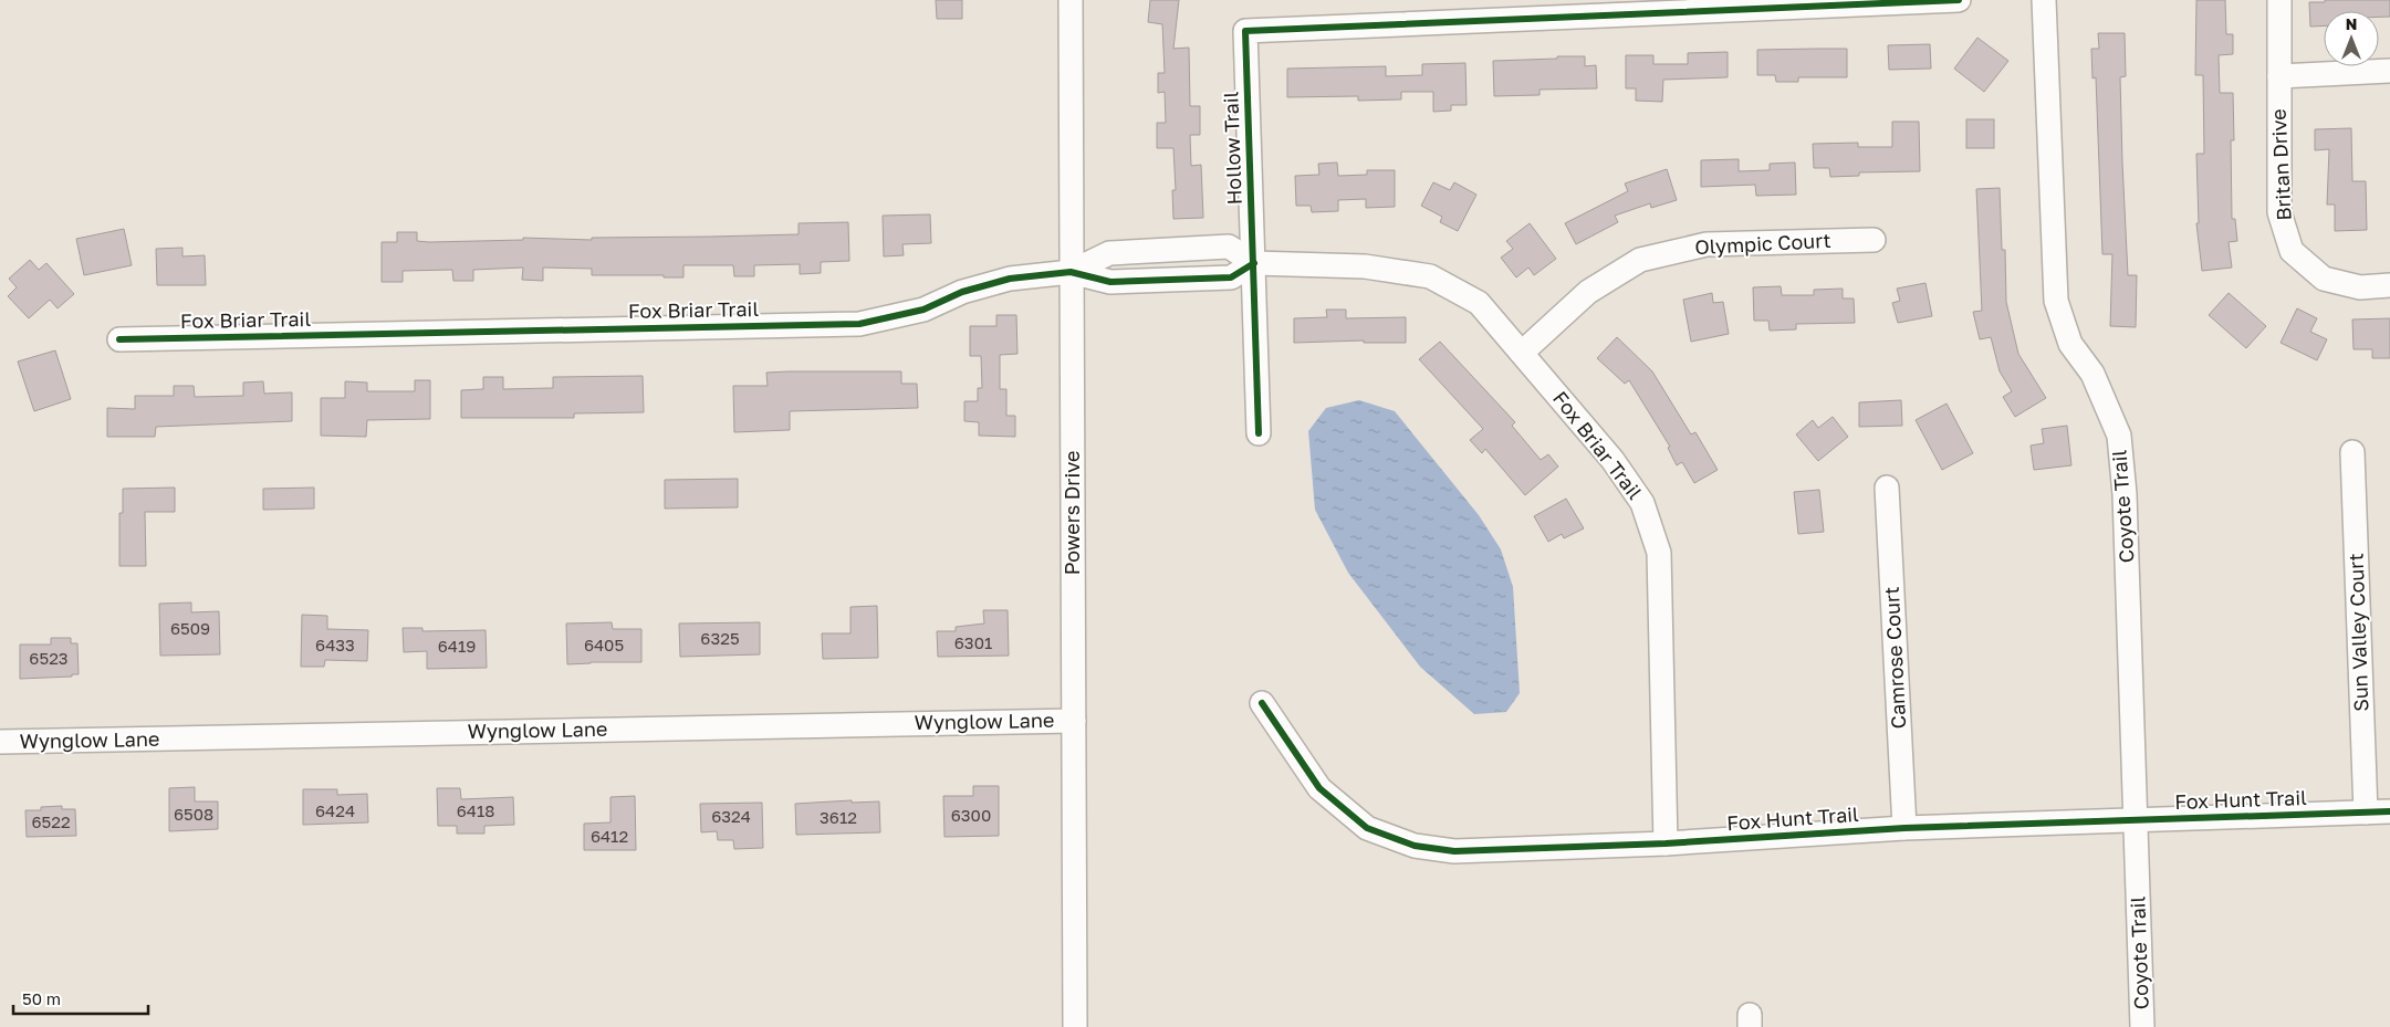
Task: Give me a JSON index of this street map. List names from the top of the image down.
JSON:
{
  "streets": {
    "street": [
      "Hollow Trail",
      "Britan Drive",
      "Olympic Court",
      "Fox Briar Trail",
      "Coyote Trail",
      "Powers Drive",
      "Sun Valley Court",
      "Camrose Court",
      "Wynglow Lane",
      "Fox Hunt Trail"
    ]
  },
  "crossings": [
    ["Hollow Trail", "Fox Briar Trail"],
    ["Olympic Court", "Fox Briar Trail"],
    ["Fox Briar Trail", "Powers Drive"],
    ["Fox Briar Trail", "Fox Hunt Trail"],
    ["Coyote Trail", "Fox Hunt Trail"],
    ["Powers Drive", "Wynglow Lane"],
    ["Sun Valley Court", "Fox Hunt Trail"],
    ["Camrose Court", "Fox Hunt Trail"]
  ],
  "house_numbers": [
    "6509",
    "6325",
    "6301",
    "6433",
    "6405",
    "6419",
    "6523",
    "6424",
    "6418",
    "6508",
    "6300",
    "6324",
    "3612",
    "6522",
    "6412"
  ],
  "scale_bar": "50 m",
  "north": "top"
}
